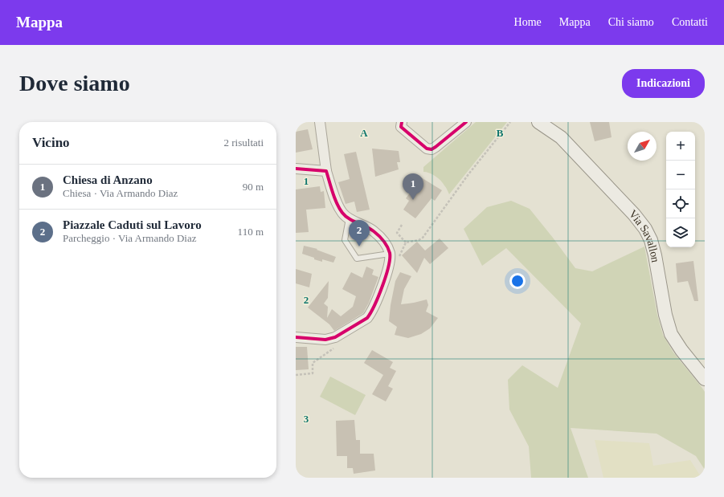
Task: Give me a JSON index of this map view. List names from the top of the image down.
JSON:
{
  "streets": {
    "main road": ["Via Savallon"]
  },
  "north": "top right",
  "page": {
    "header": "Mappa",
    "nav": [
      "Home",
      "Mappa",
      "Chi siamo",
      "Contatti"
    ],
    "buttons": "Indicazioni",
    "title": "Dove siamo",
    "heading": ["Vicino", "2 risultati"],
    "map_buttons": ["+", "−"],
    "list": [
      {
        "mark": "1",
        "name": "Chiesa di Anzano",
        "note": "Chiesa · Via Armando Diaz",
        "value": "90 m"
      },
      {
        "mark": "2",
        "name": "Piazzale Caduti sul Lavoro",
        "note": "Parcheggio · Via Armando Diaz",
        "value": "110 m"
      }
    ],
    "pins": ["1", "2"]
  },
  "grid": {
    "columns": ["A", "B"],
    "rows": ["1", "2", "3"]
  }
}
